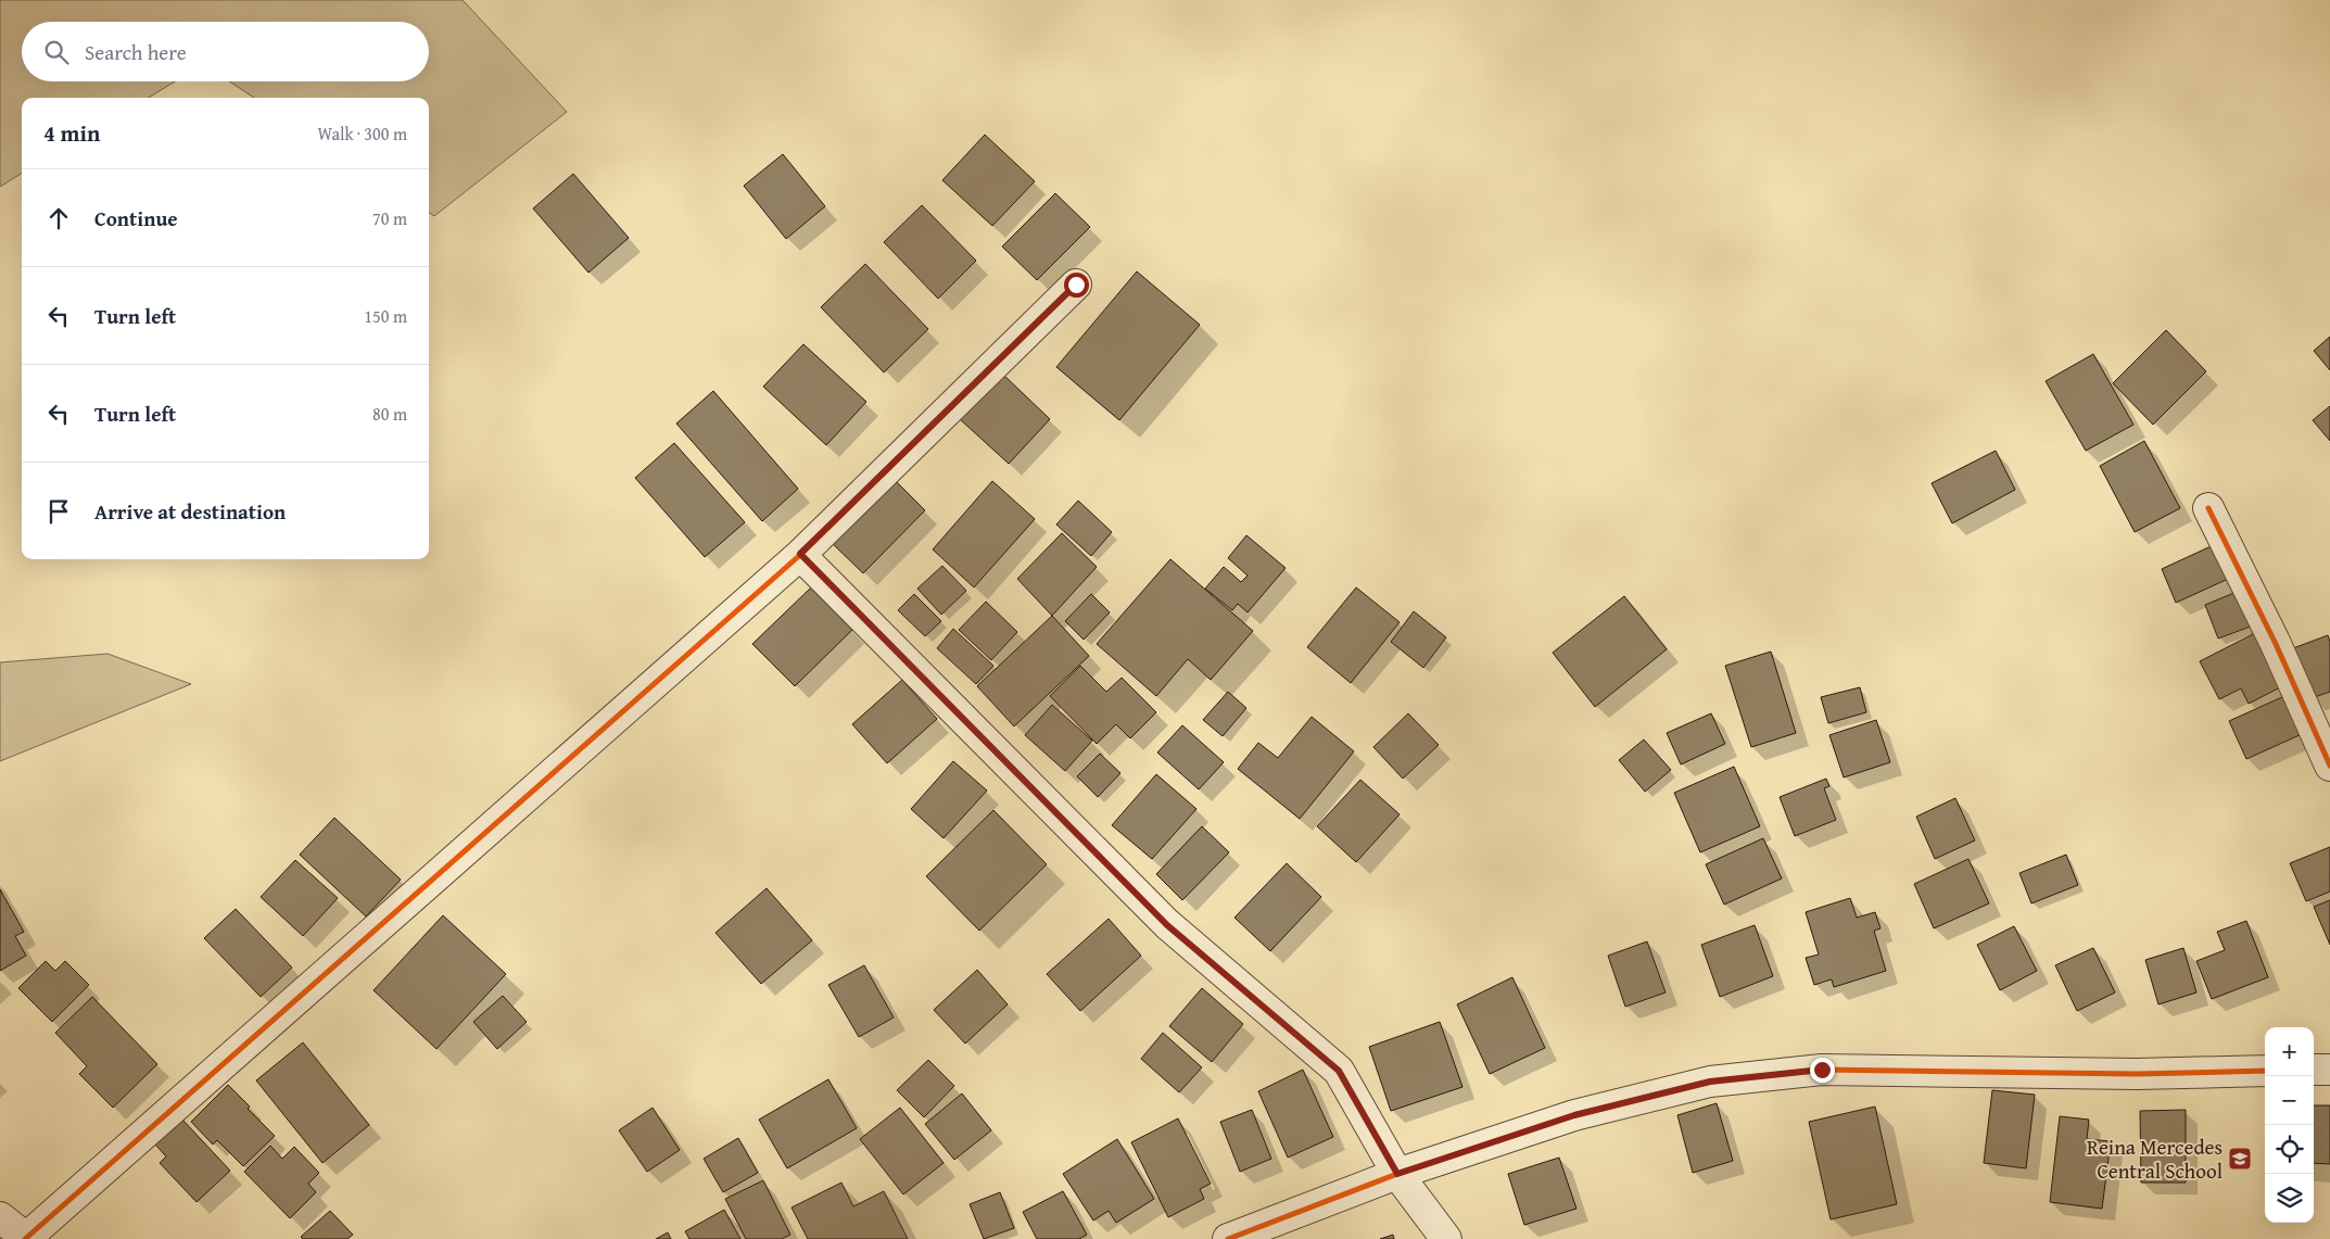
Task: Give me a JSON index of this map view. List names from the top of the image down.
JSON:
{
  "places": {
    "school or university": ["Reina Mercedes Central School"]
  },
  "page": {
    "search": "Search here",
    "heading": ["4 min", "Walk · 300 m"],
    "list": [
      ["Continue", "70 m"],
      ["Turn left", "150 m"],
      ["Turn left", "80 m"],
      "Arrive at destination"
    ],
    "map_buttons": ["+", "−"]
  }
}
